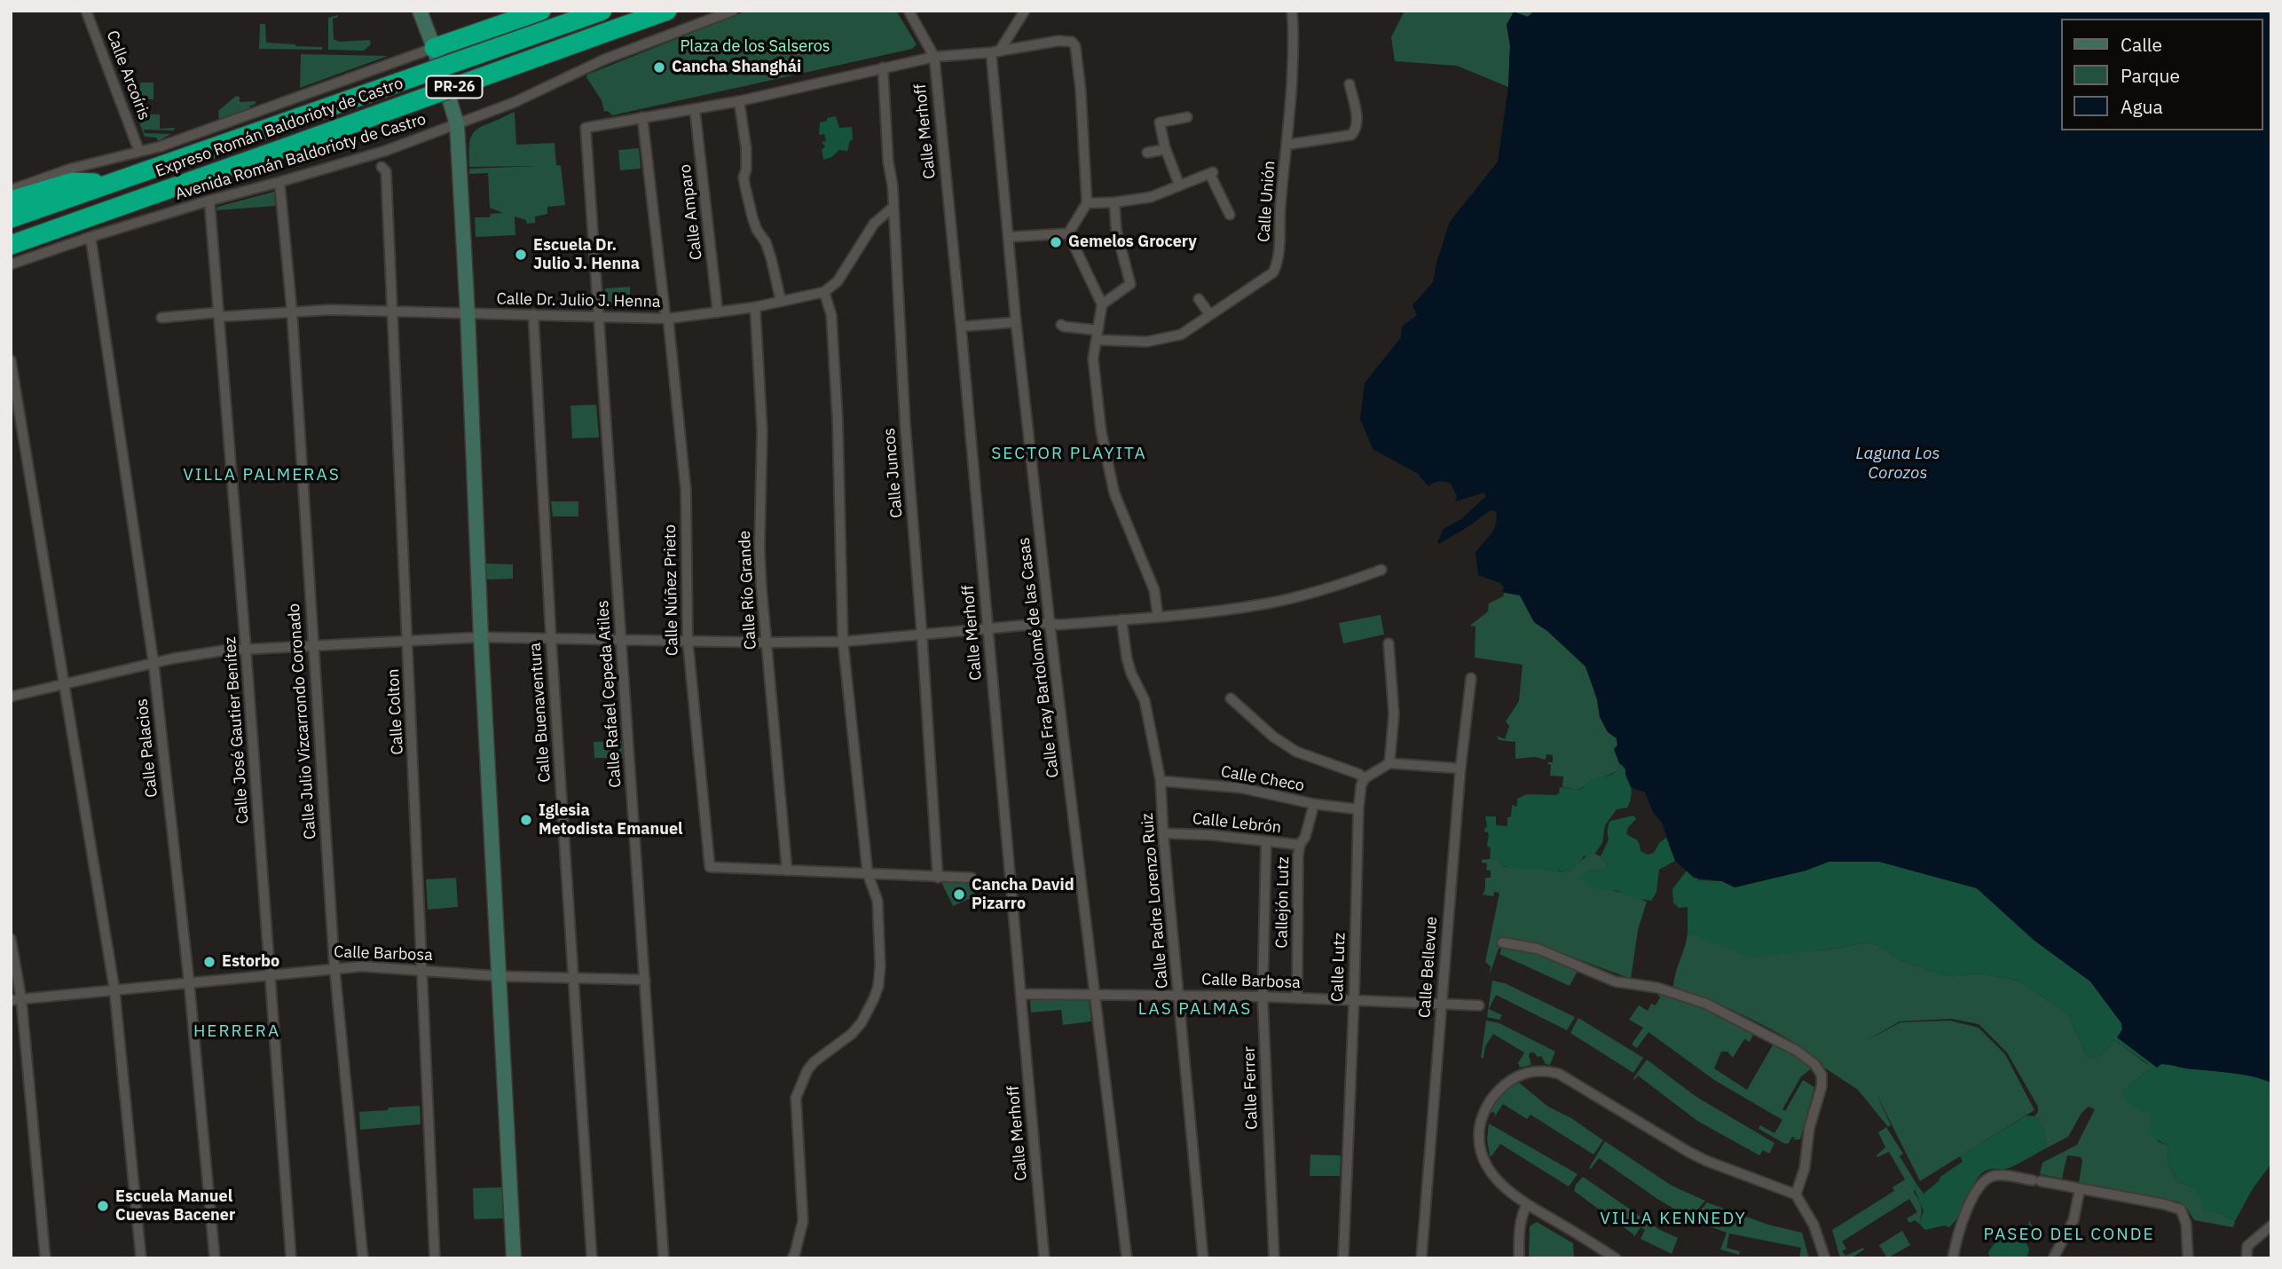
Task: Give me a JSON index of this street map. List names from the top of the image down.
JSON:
{
  "streets": {
    "highway": ["PR-26", "Expreso Román Baldorioty de Castro"],
    "street": [
      "Calle Arcoíris",
      "Calle Merhoff",
      "Avenida Román Baldorioty de Castro",
      "Calle Unión",
      "Calle Amparo",
      "Calle Dr. Julio J. Henna",
      "Calle Juncos",
      "Calle Núñez Prieto",
      "Calle Río Grande",
      "Calle Fray Bartolomé de las Casas",
      "Calle Rafael Cepeda Atiles",
      "Calle Colton",
      "Calle Buenaventura",
      "Calle Julio Vizcarrondo Coronado",
      "Calle José Gautier Benítez",
      "Calle Palacios",
      "Calle Checo",
      "Calle Lebrón",
      "Calle Padre Lorenzo Ruiz",
      "Callejón Lutz",
      "Calle Barbosa",
      "Calle Lutz",
      "Calle Bellevue",
      "Calle Ferrer"
    ]
  },
  "crossings": [
    ["Calle Merhoff", "Calle Barbosa"],
    ["Avenida Román Baldorioty de Castro", "Calle Julio Vizcarrondo Coronado"],
    ["Avenida Román Baldorioty de Castro", "Calle José Gautier Benítez"],
    ["Avenida Román Baldorioty de Castro", "Calle Palacios"],
    ["Calle Amparo", "Calle Dr. Julio J. Henna"],
    ["Calle Dr. Julio J. Henna", "Calle Núñez Prieto"],
    ["Calle Dr. Julio J. Henna", "Calle Río Grande"],
    ["Calle Dr. Julio J. Henna", "Calle Rafael Cepeda Atiles"],
    ["Calle Dr. Julio J. Henna", "Calle Colton"],
    ["Calle Dr. Julio J. Henna", "Calle Buenaventura"],
    ["Calle Dr. Julio J. Henna", "Calle Julio Vizcarrondo Coronado"],
    ["Calle Dr. Julio J. Henna", "Calle José Gautier Benítez"],
    ["Calle Núñez Prieto", "Calle Río Grande"],
    ["Calle Núñez Prieto", "Calle Rafael Cepeda Atiles"],
    ["Calle Fray Bartolomé de las Casas", "Calle Barbosa"],
    ["Calle Rafael Cepeda Atiles", "Calle Barbosa"],
    ["Calle Colton", "Calle Barbosa"],
    ["Calle Buenaventura", "Calle Barbosa"],
    ["Calle Julio Vizcarrondo Coronado", "Calle Barbosa"],
    ["Calle José Gautier Benítez", "Calle Barbosa"],
    ["Calle Palacios", "Calle Barbosa"],
    ["Calle Checo", "Calle Lebrón"],
    ["Calle Checo", "Calle Padre Lorenzo Ruiz"],
    ["Calle Checo", "Calle Lutz"],
    ["Calle Lebrón", "Calle Padre Lorenzo Ruiz"],
    ["Calle Lebrón", "Callejón Lutz"],
    ["Calle Lebrón", "Calle Ferrer"],
    ["Calle Padre Lorenzo Ruiz", "Calle Barbosa"],
    ["Callejón Lutz", "Calle Barbosa"],
    ["Calle Barbosa", "Calle Lutz"],
    ["Calle Barbosa", "Calle Bellevue"],
    ["Calle Barbosa", "Calle Ferrer"]
  ],
  "districts": [
    "SECTOR PLAYITA",
    "VILLA PALMERAS",
    "LAS PALMAS",
    "HERRERA",
    "VILLA KENNEDY",
    "PASEO DEL CONDE"
  ],
  "water": ["Laguna Los Corozos"],
  "parks": ["Plaza de los Salseros"],
  "places": [
    "Cancha Shanghái",
    "Gemelos Grocery",
    "Escuela Dr. Julio J. Henna",
    "Iglesia Metodista Emanuel",
    "Cancha David Pizarro",
    "Estorbo",
    "Escuela Manuel Cuevas Bacener"
  ],
  "legend": ["Calle", "Parque", "Agua"]
}
